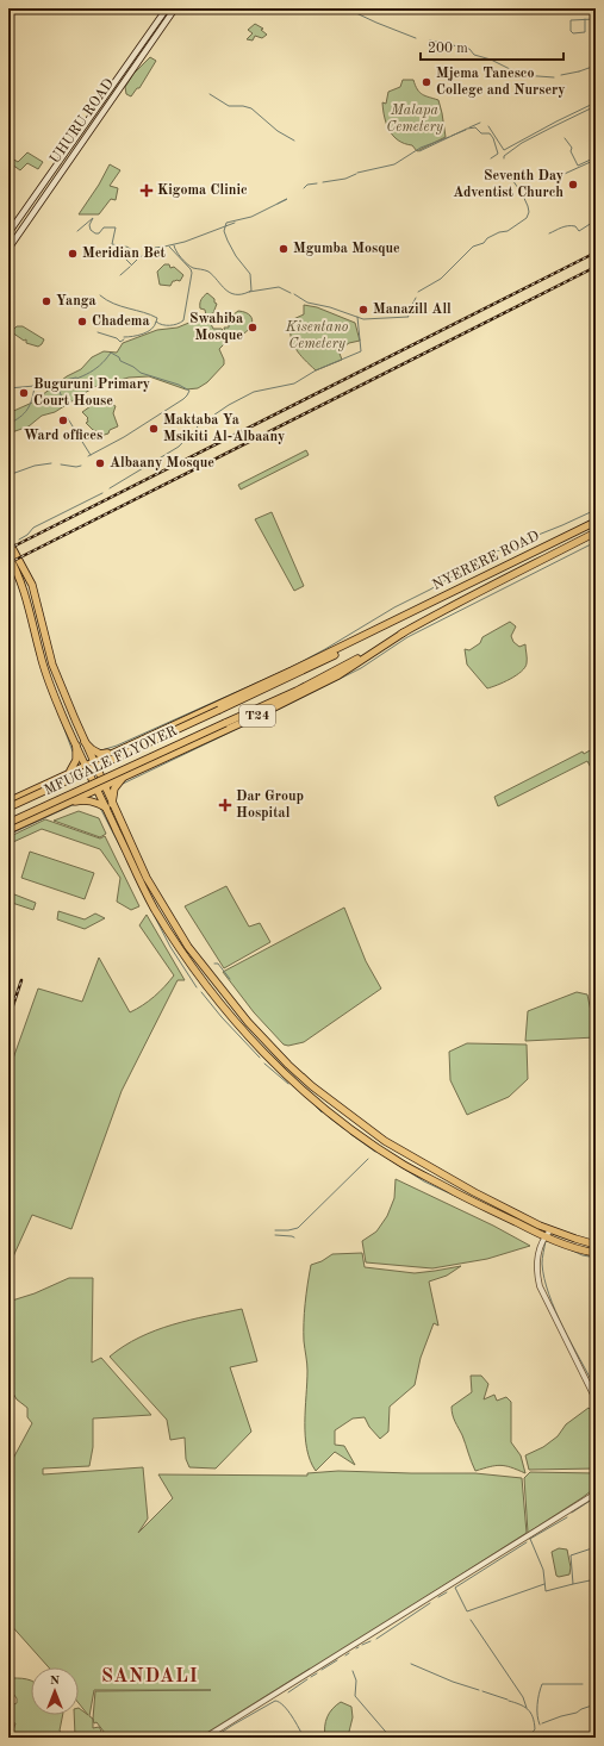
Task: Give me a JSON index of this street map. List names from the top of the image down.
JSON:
{
  "streets": {
    "main road": [
      "UHURU ROAD",
      "NYERERE ROAD",
      "T24",
      "MFUGALE FLYOVER"
    ]
  },
  "crossings": [
    ["NYERERE ROAD", "T24"],
    ["NYERERE ROAD", "MFUGALE FLYOVER"],
    ["T24", "MFUGALE FLYOVER"]
  ],
  "districts": ["SANDALI"],
  "parks": ["Malapa Cemetery", "Kisentano Cemetery"],
  "places": {
    "other": [
      "Mjema Tanesco College and Nursery",
      "Seventh Day Adventist Church",
      "Mgumba Mosque",
      "Meridian Bet",
      "Yanga",
      "Manazill All",
      "Chadema",
      "Swahiba Mosque",
      "Buguruni Primary Court House",
      "Ward offices",
      "Maktaba Ya Msikiti Al-Albaany",
      "Albaany Mosque"
    ],
    "health": ["Kigoma Clinic", "Dar Group Hospital"]
  },
  "scale_bar": "200 m",
  "north": "top"
}
